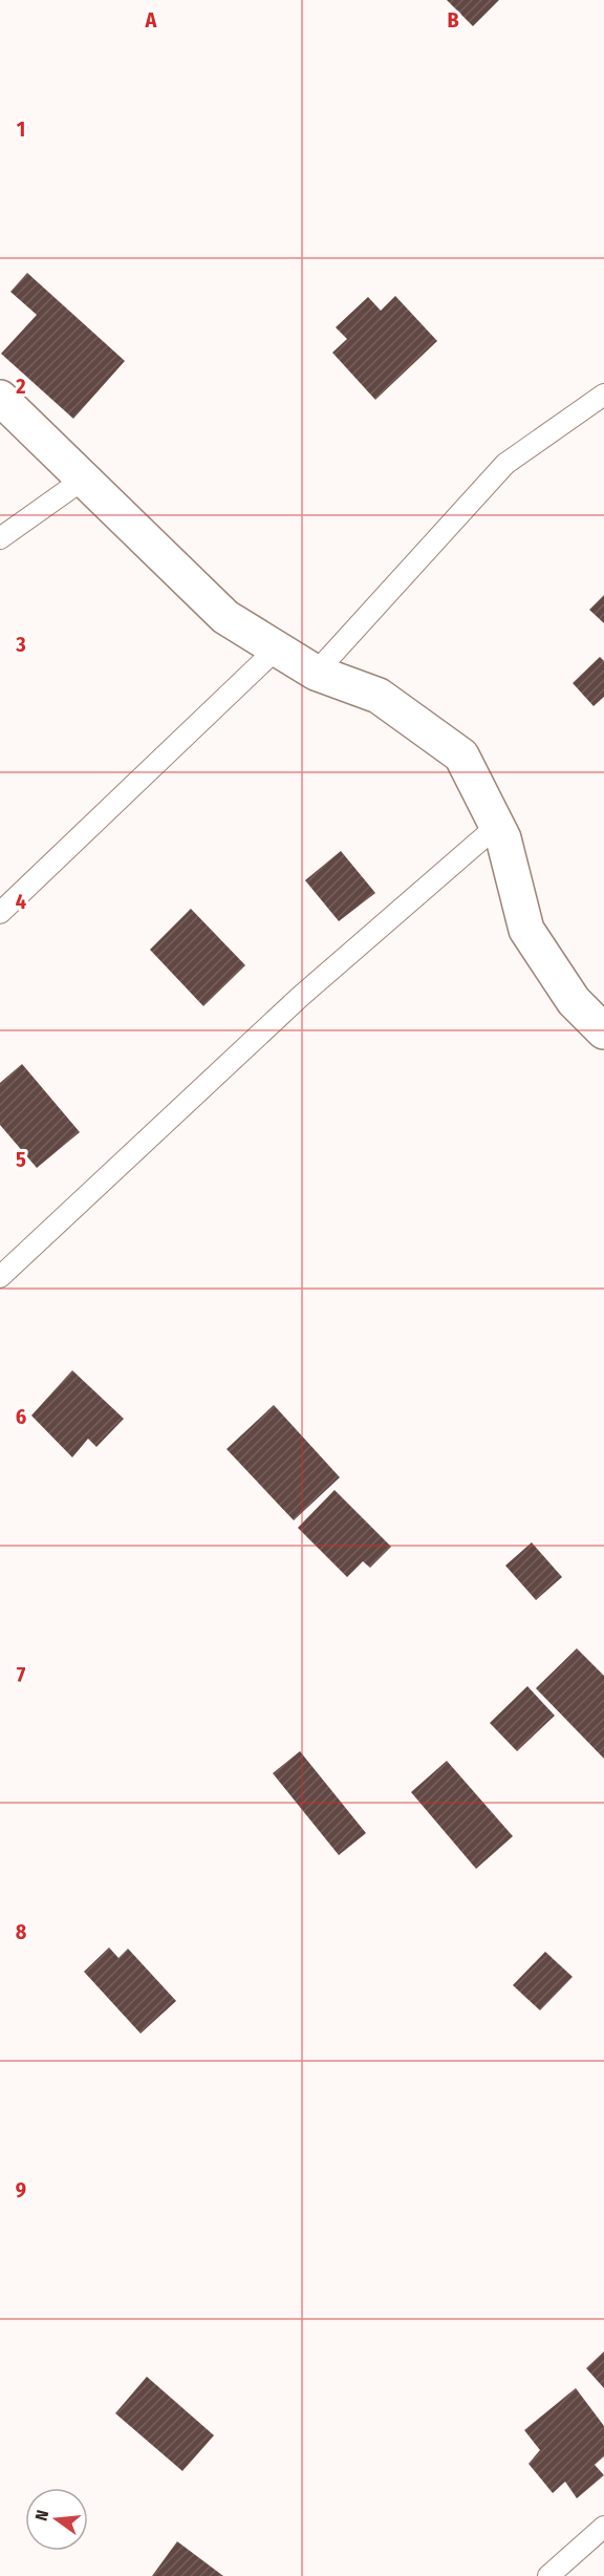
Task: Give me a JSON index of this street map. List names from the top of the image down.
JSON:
{
  "north": "left",
  "grid": {
    "columns": ["A", "B"],
    "rows": [
      "1",
      "2",
      "3",
      "4",
      "5",
      "6",
      "7",
      "8",
      "9"
    ]
  }
}
